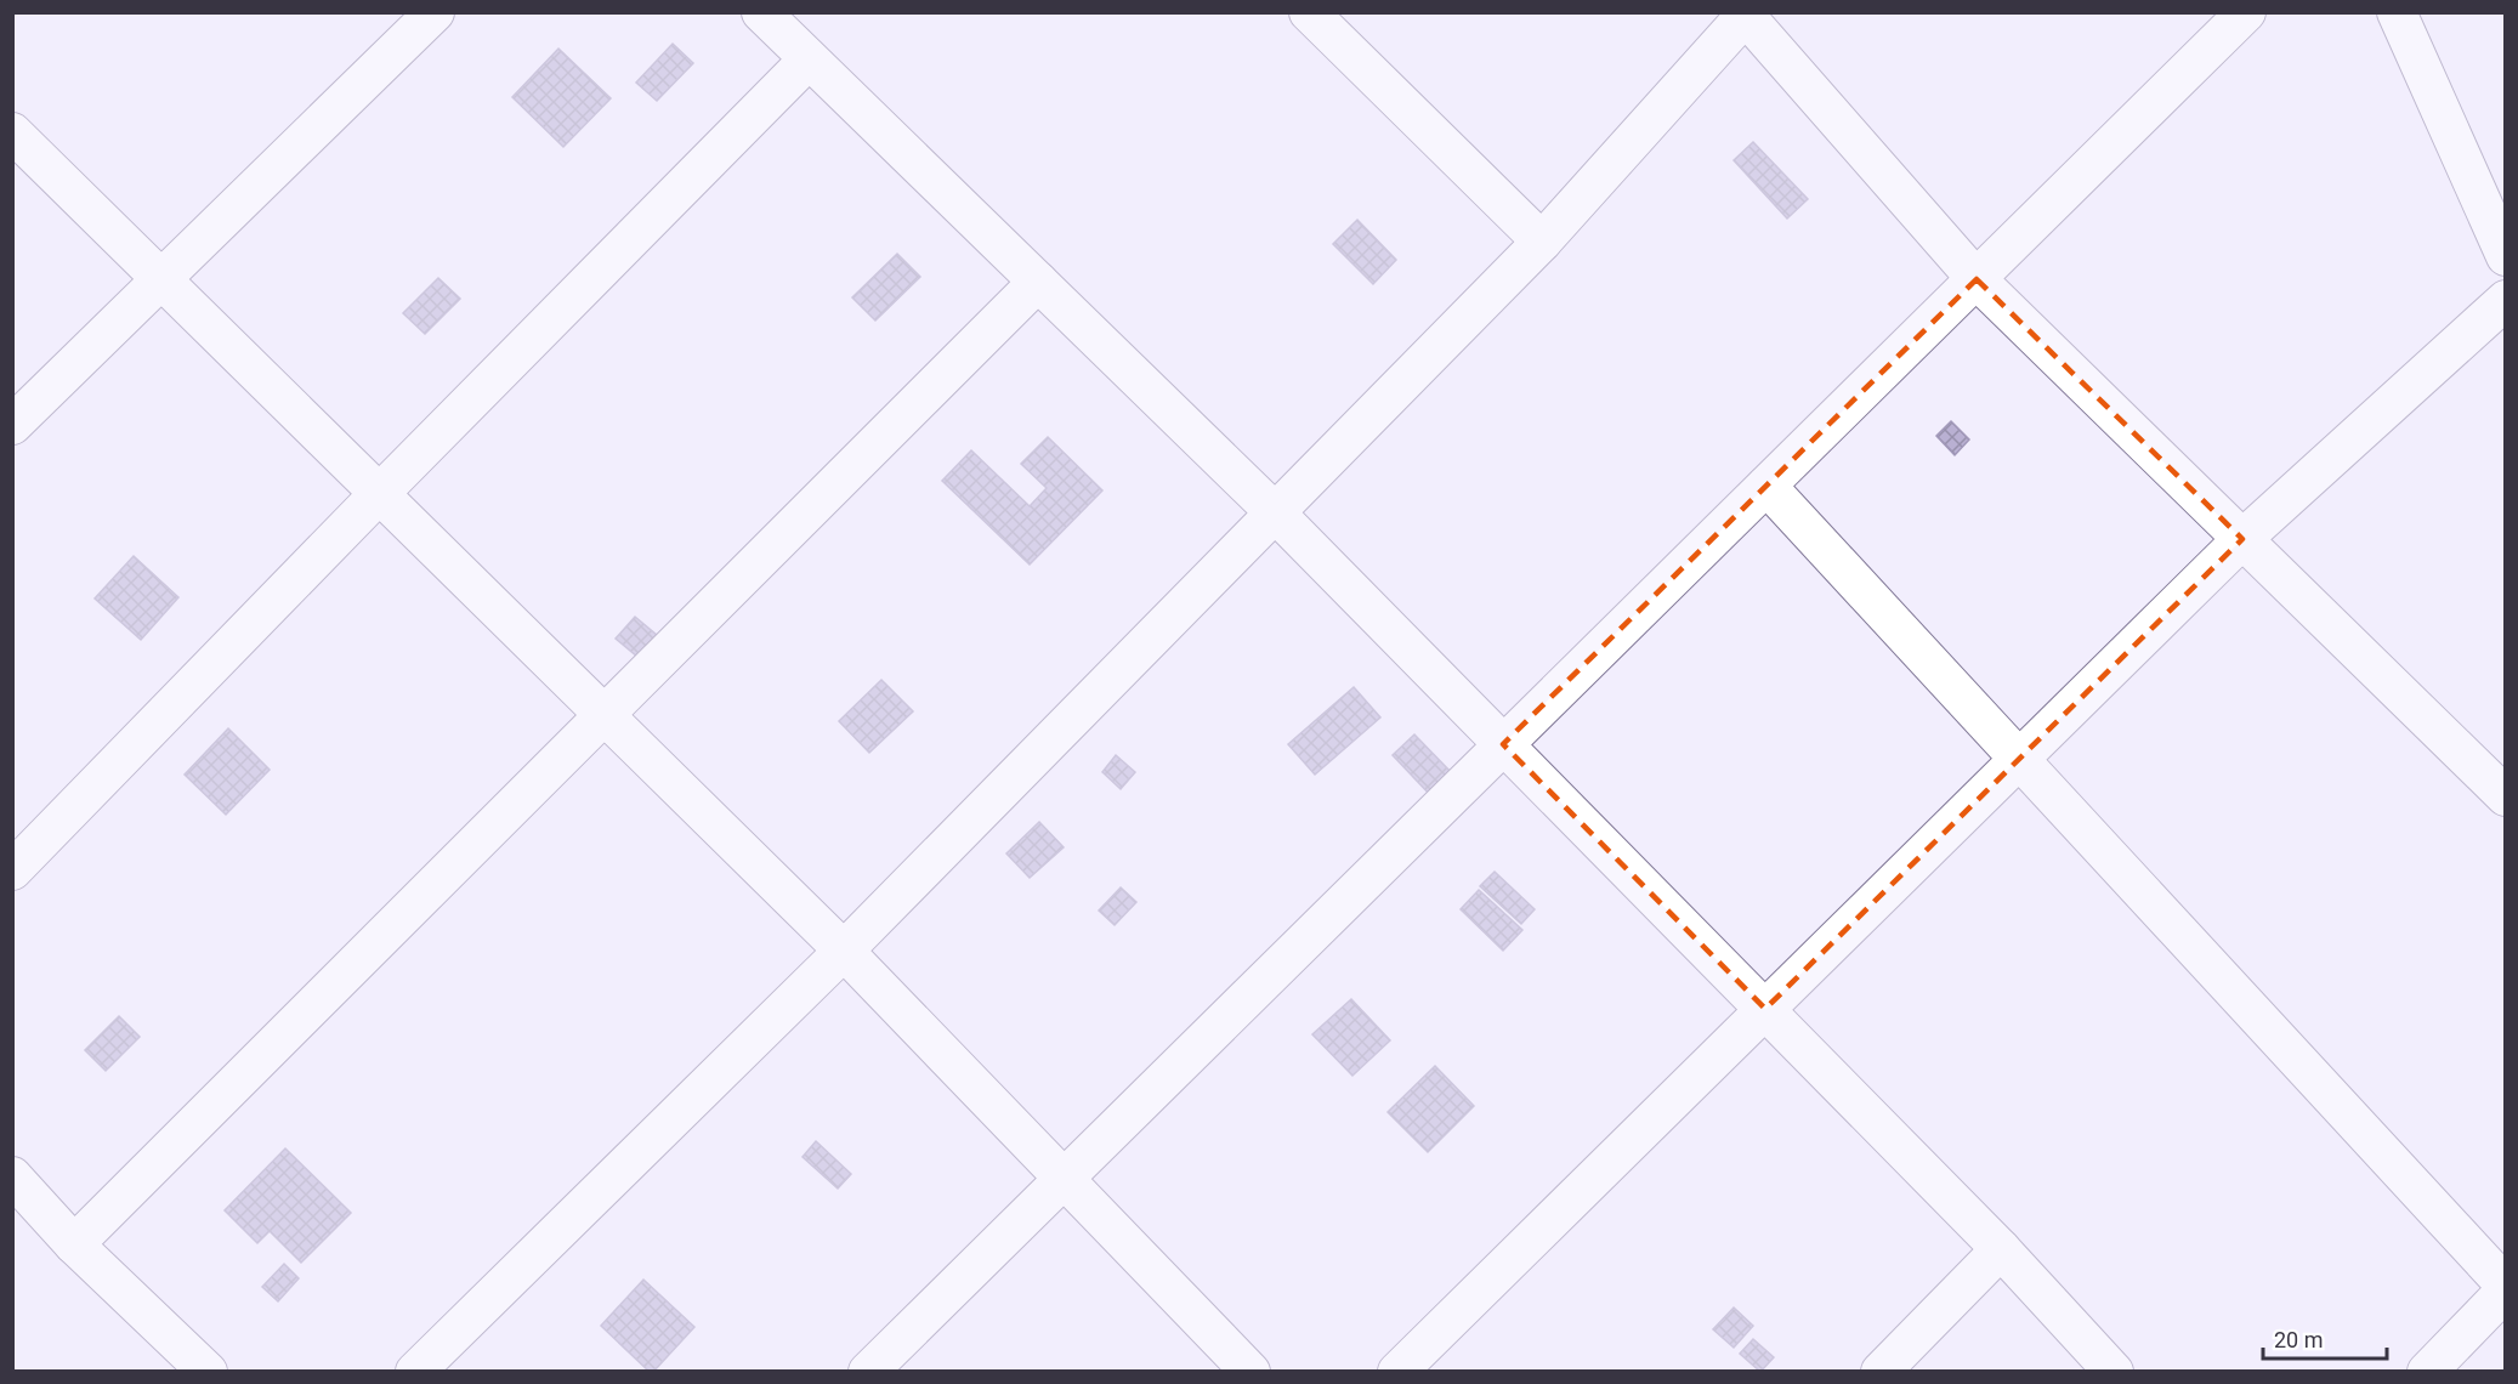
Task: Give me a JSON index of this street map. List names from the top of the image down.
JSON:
{
  "scale_bar": "20 m"
}
